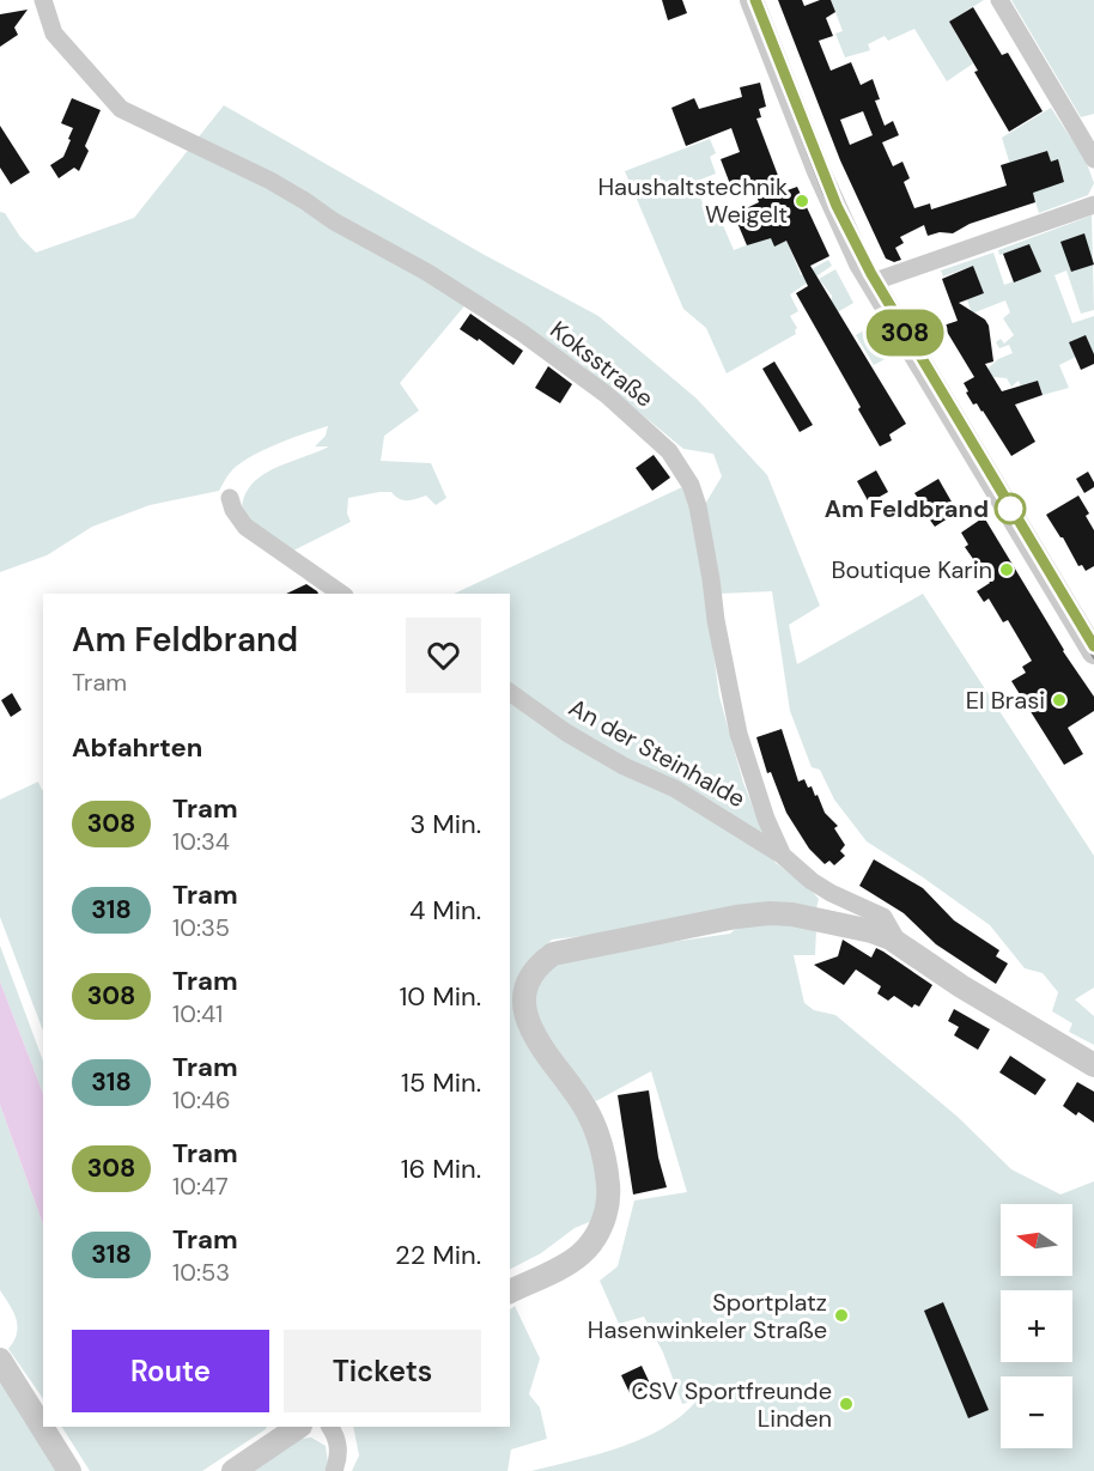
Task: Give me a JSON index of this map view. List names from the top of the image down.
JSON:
{
  "streets": {
    "street": ["Koksstraße", "An der Steinhalde"]
  },
  "crossings": [
    ["Koksstraße", "An der Steinhalde"]
  ],
  "places": [
    "Haushaltstechnik Weigelt",
    "Am Feldbrand",
    "Boutique Karin",
    "El Brasi",
    "Sportplatz Hasenwinkeler Straße",
    "CSV Sportfreunde Linden"
  ],
  "lines": ["tram line 308"],
  "north": "left",
  "page": {
    "on_map": "308",
    "heading": [
      ["Am Feldbrand", "Tram"],
      "Abfahrten"
    ],
    "list": [
      {
        "mark": "308",
        "name": "Tram",
        "note": "10:34",
        "value": "3 Min."
      },
      {
        "mark": "318",
        "name": "Tram",
        "note": "10:35",
        "value": "4 Min."
      },
      {
        "mark": "308",
        "name": "Tram",
        "note": "10:41",
        "value": "10 Min."
      },
      {
        "mark": "318",
        "name": "Tram",
        "note": "10:46",
        "value": "15 Min."
      },
      {
        "mark": "308",
        "name": "Tram",
        "note": "10:47",
        "value": "16 Min."
      },
      {
        "mark": "318",
        "name": "Tram",
        "note": "10:53",
        "value": "22 Min."
      }
    ],
    "map_buttons": ["+", "−"],
    "buttons": ["Route", "Tickets"]
  }
}
